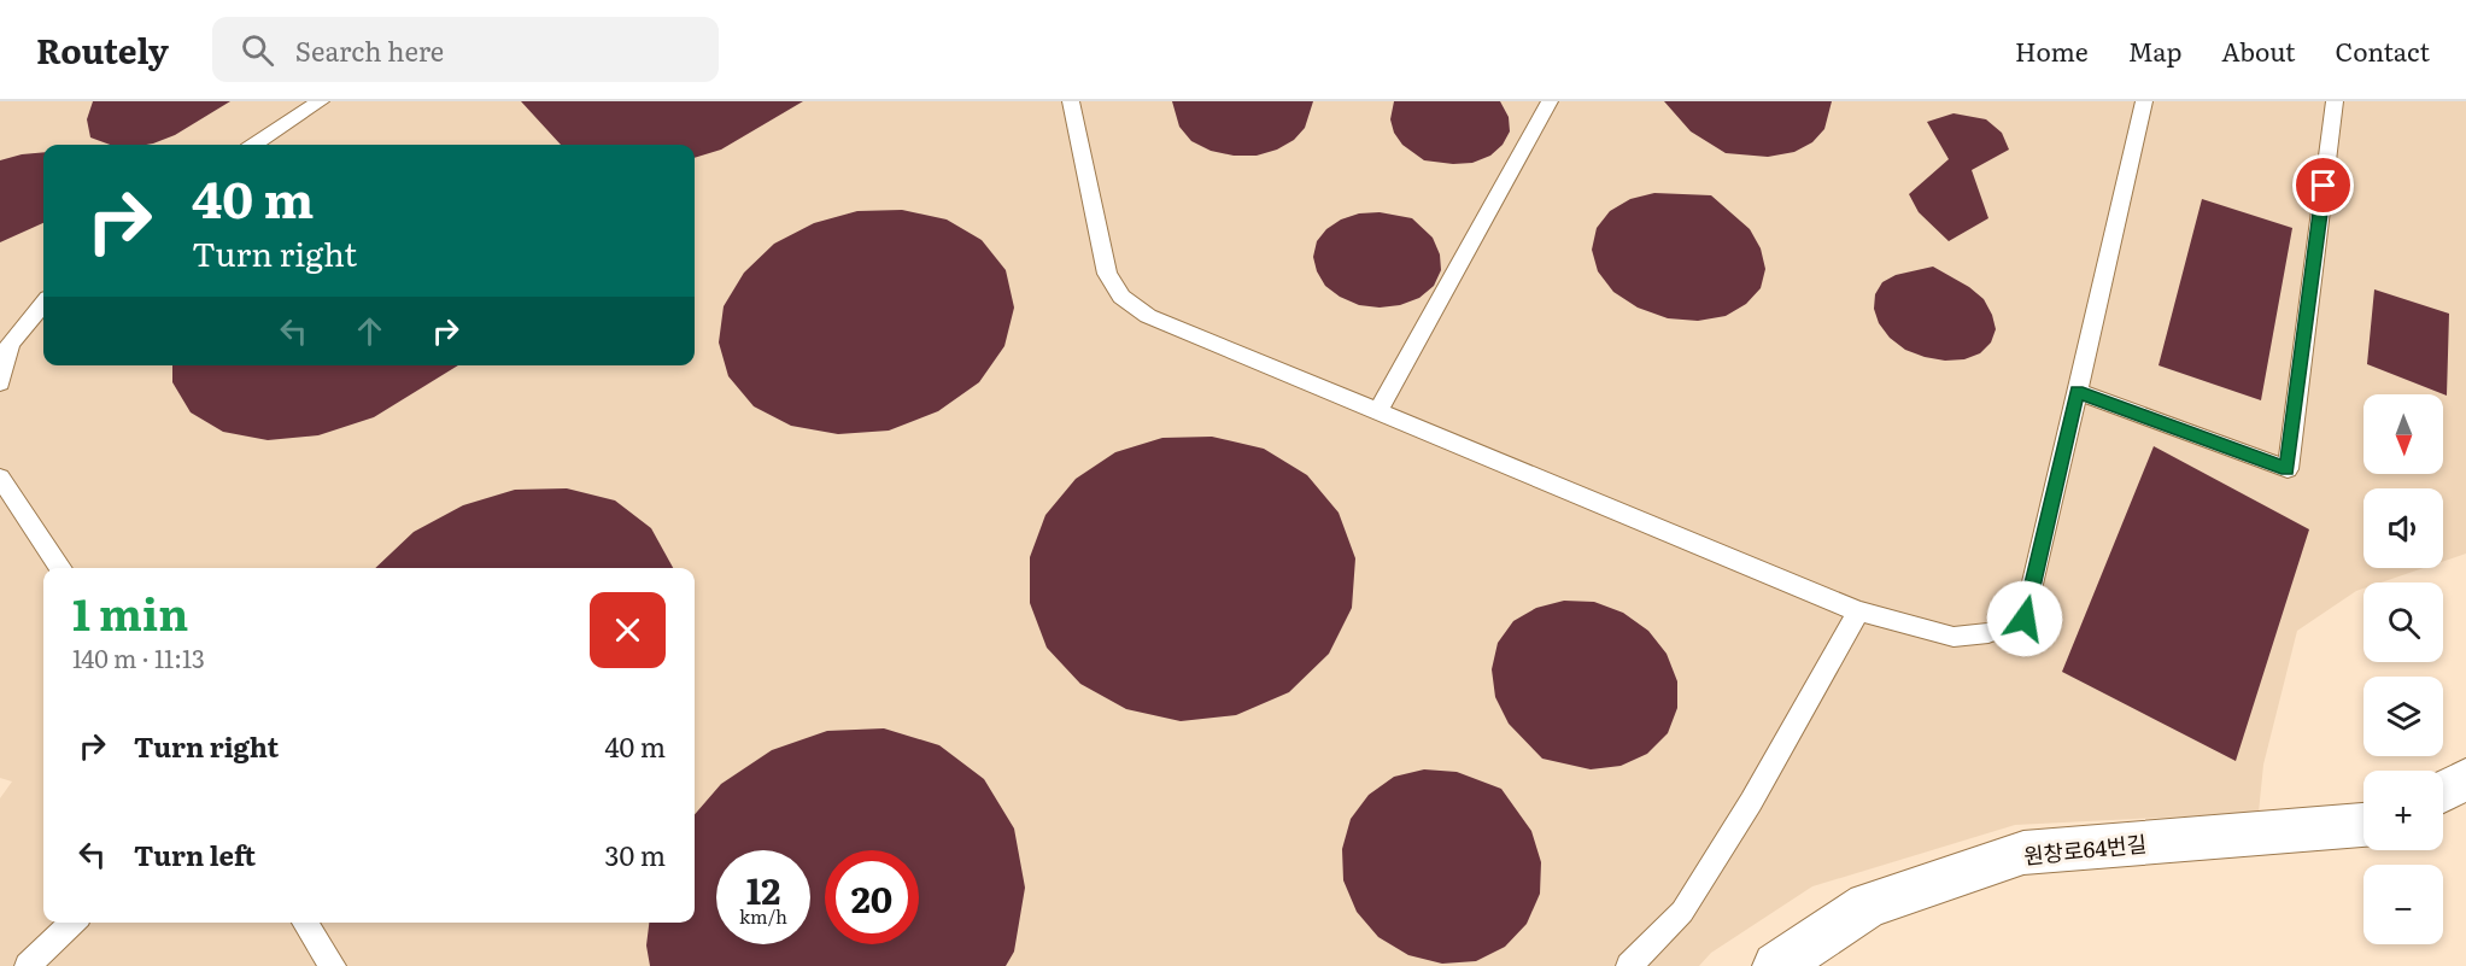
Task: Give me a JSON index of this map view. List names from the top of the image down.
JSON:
{
  "streets": {
    "street": ["원창로64번길"]
  },
  "north": "bottom",
  "page": {
    "header": "Routely",
    "search": "Search here",
    "nav": [
      "Home",
      "Map",
      "About",
      "Contact"
    ],
    "turn": ["40 m", "Turn right"],
    "map_buttons": ["+", "−"],
    "heading": ["1 min", "140 m · 11:13"],
    "list": [
      {
        "name": "Turn right",
        "value": "40 m"
      },
      {
        "name": "Turn left",
        "value": "30 m"
      }
    ],
    "speed": "12 km/h",
    "limit": "20"
  }
}
